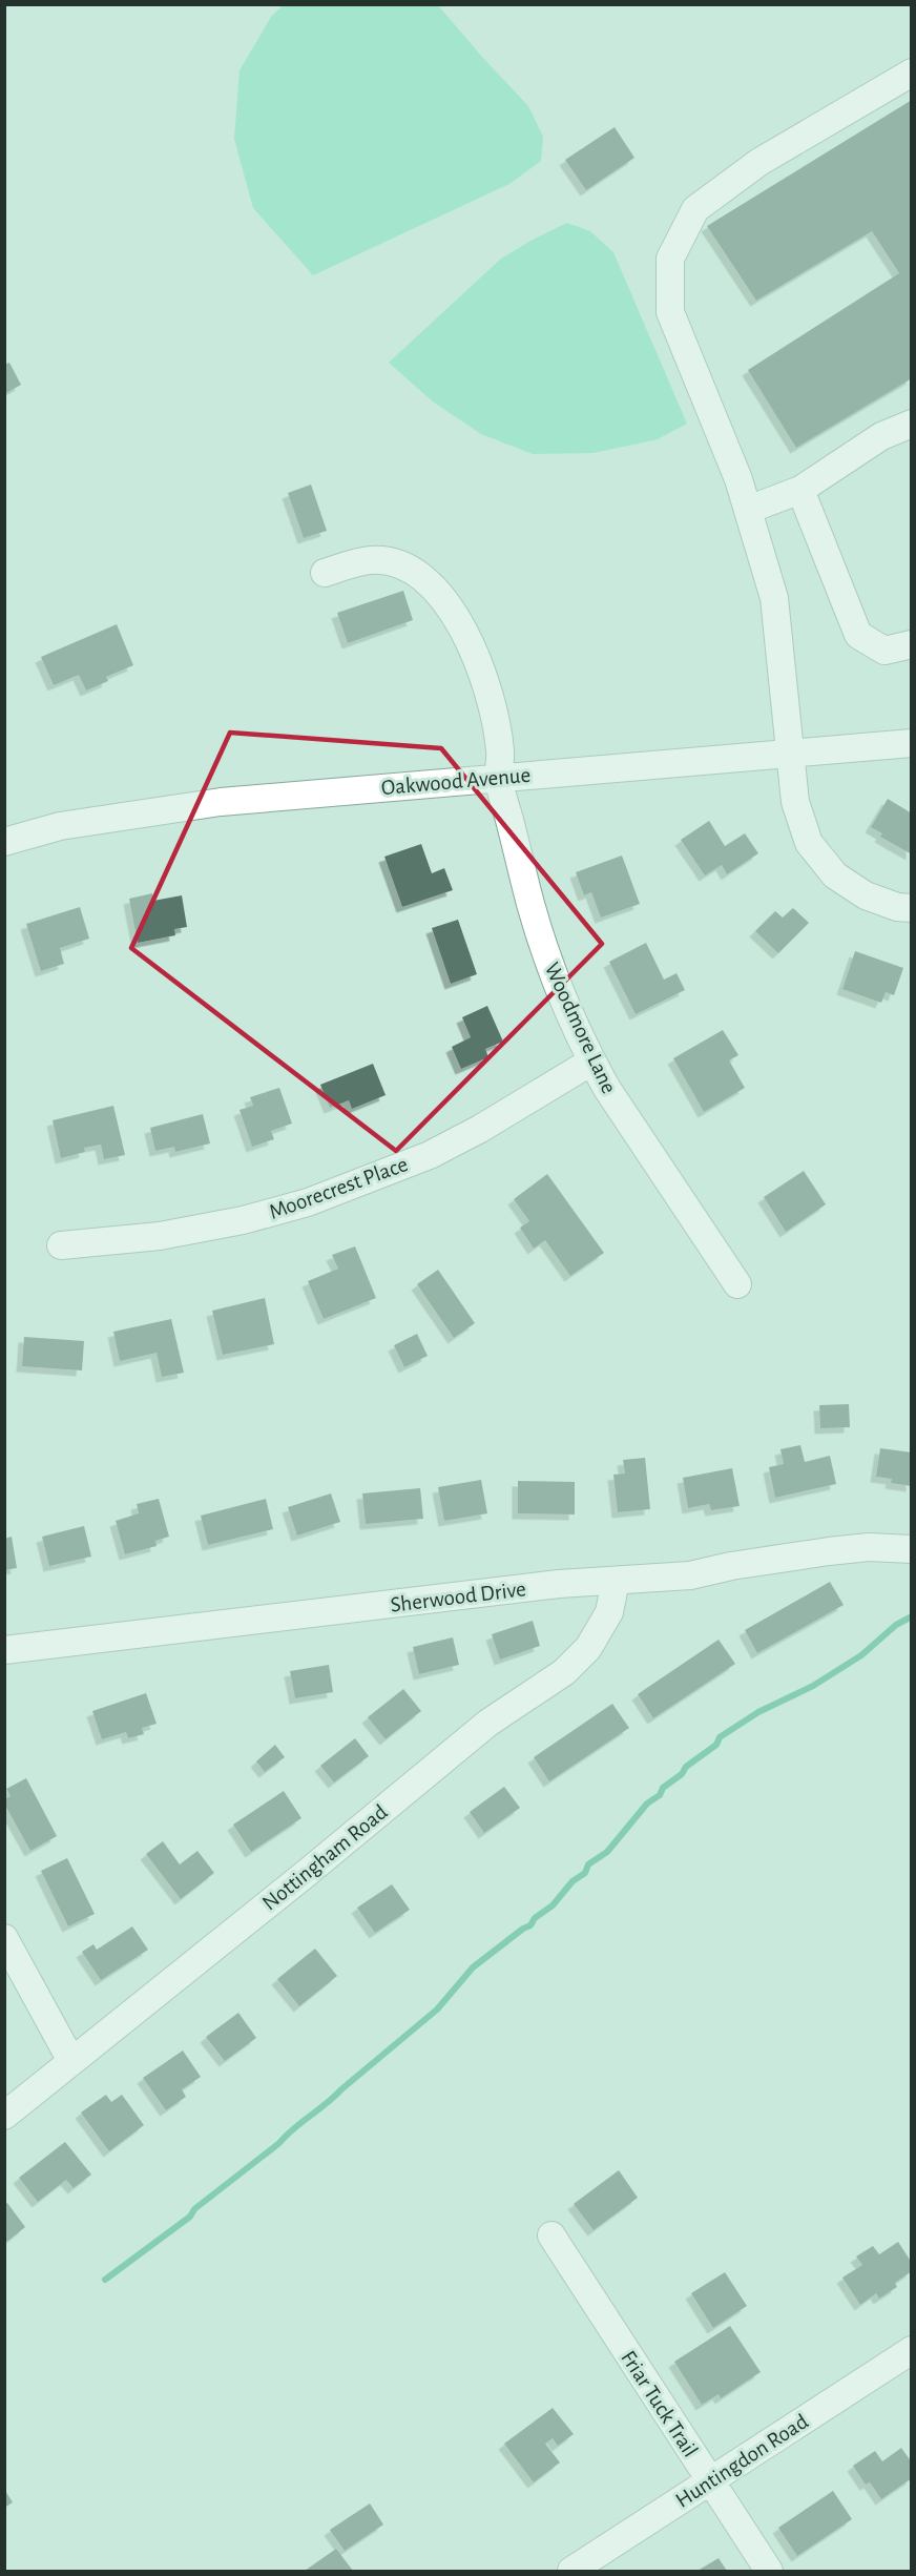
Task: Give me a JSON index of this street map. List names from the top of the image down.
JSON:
{
  "streets": {
    "street": [
      "Oakwood Avenue",
      "Woodmore Lane",
      "Moorecrest Place",
      "Sherwood Drive",
      "Nottingham Road",
      "Friar Tuck Trail",
      "Huntingdon Road"
    ]
  },
  "crossings": [
    ["Oakwood Avenue", "Woodmore Lane"],
    ["Woodmore Lane", "Moorecrest Place"],
    ["Sherwood Drive", "Nottingham Road"],
    ["Friar Tuck Trail", "Huntingdon Road"]
  ]
}
